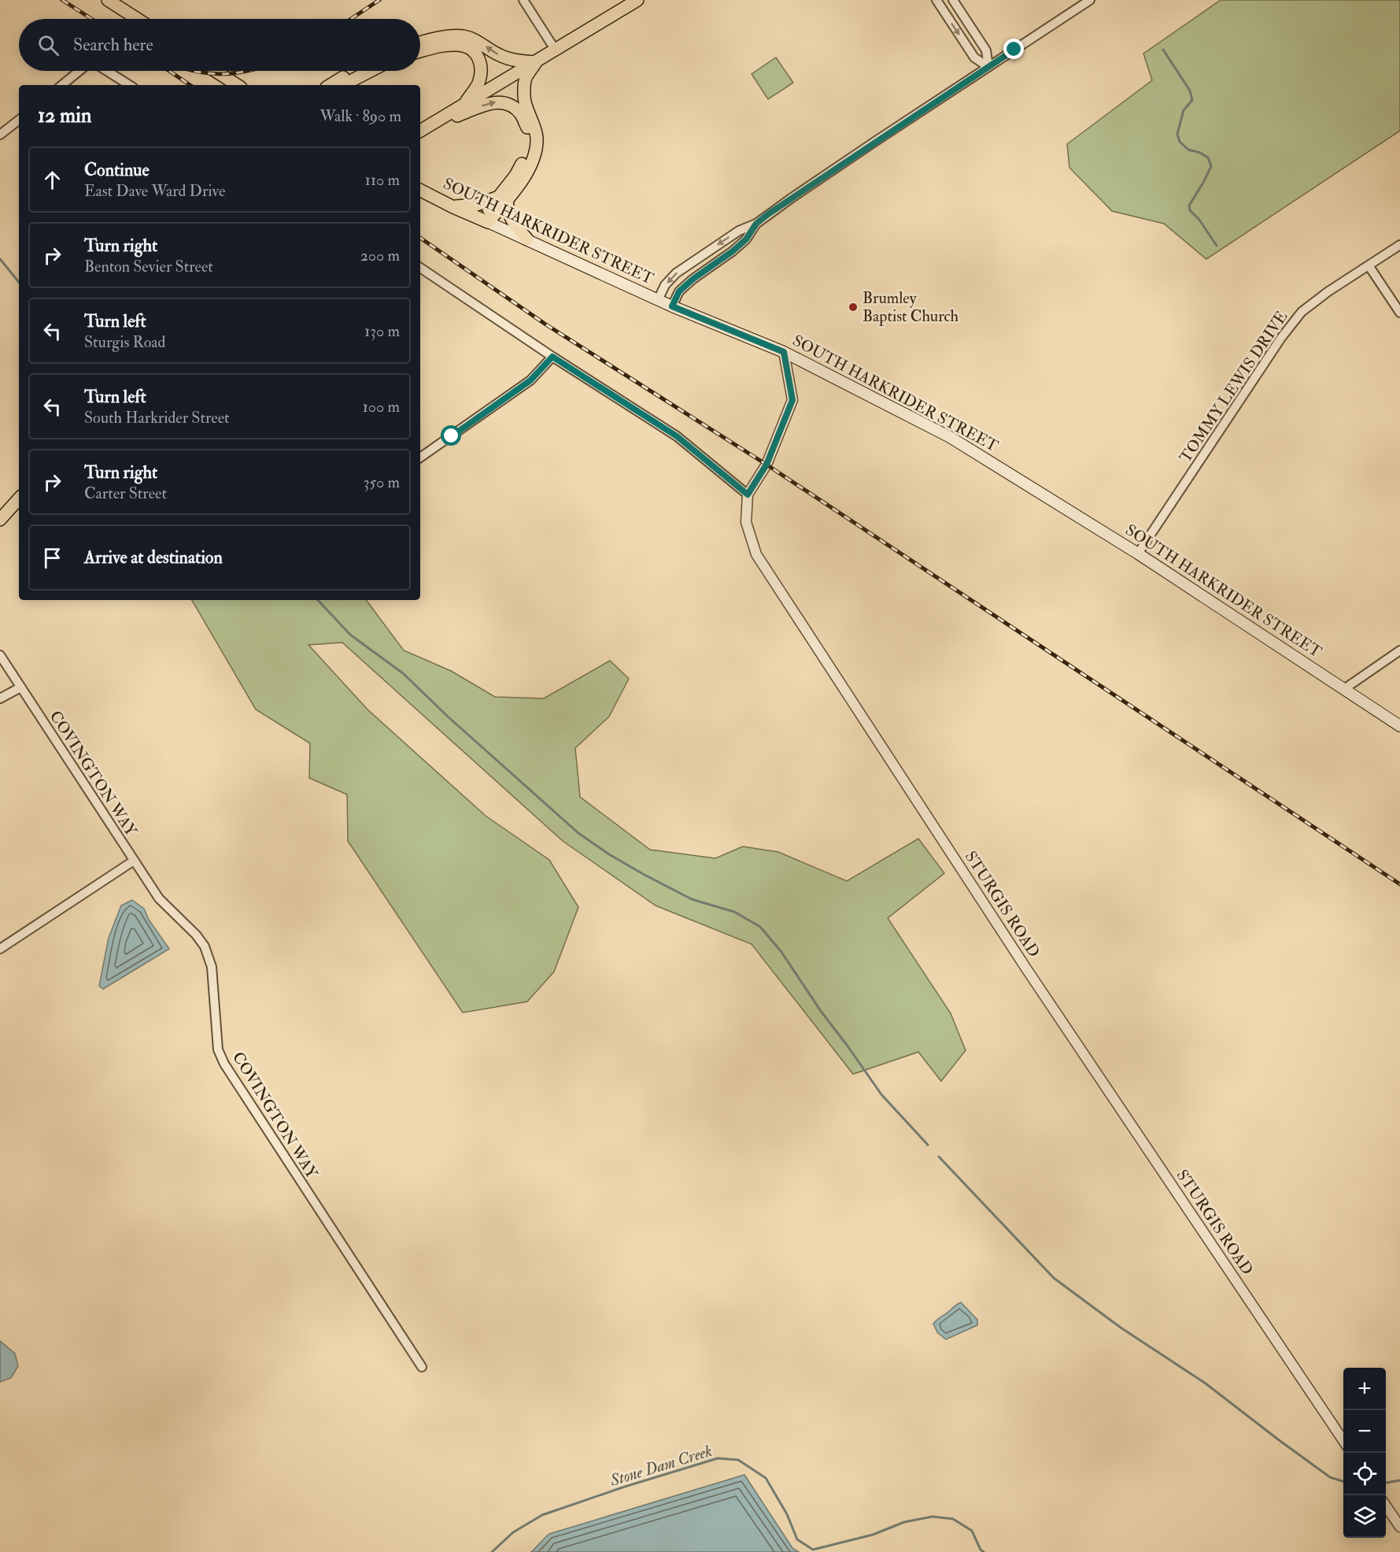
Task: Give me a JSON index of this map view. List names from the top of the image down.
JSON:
{
  "streets": {
    "main road": ["SOUTH HARKRIDER STREET"],
    "street": ["TOMMY LEWIS DRIVE", "COVINGTON WAY", "STURGIS ROAD"]
  },
  "crossings": [
    ["SOUTH HARKRIDER STREET", "TOMMY LEWIS DRIVE"],
    ["SOUTH HARKRIDER STREET", "STURGIS ROAD"]
  ],
  "water": ["Stone Dam Creek"],
  "places": ["Brumley Baptist Church"],
  "page": {
    "search": "Search here",
    "heading": ["12 min", "Walk · 890 m"],
    "list": [
      ["Continue", "East Dave Ward Drive", "110 m"],
      ["Turn right", "Benton Sevier Street", "200 m"],
      ["Turn left", "Sturgis Road", "130 m"],
      ["Turn left", "South Harkrider Street", "100 m"],
      ["Turn right", "Carter Street", "350 m"],
      "Arrive at destination"
    ],
    "map_buttons": ["+", "−"]
  }
}
